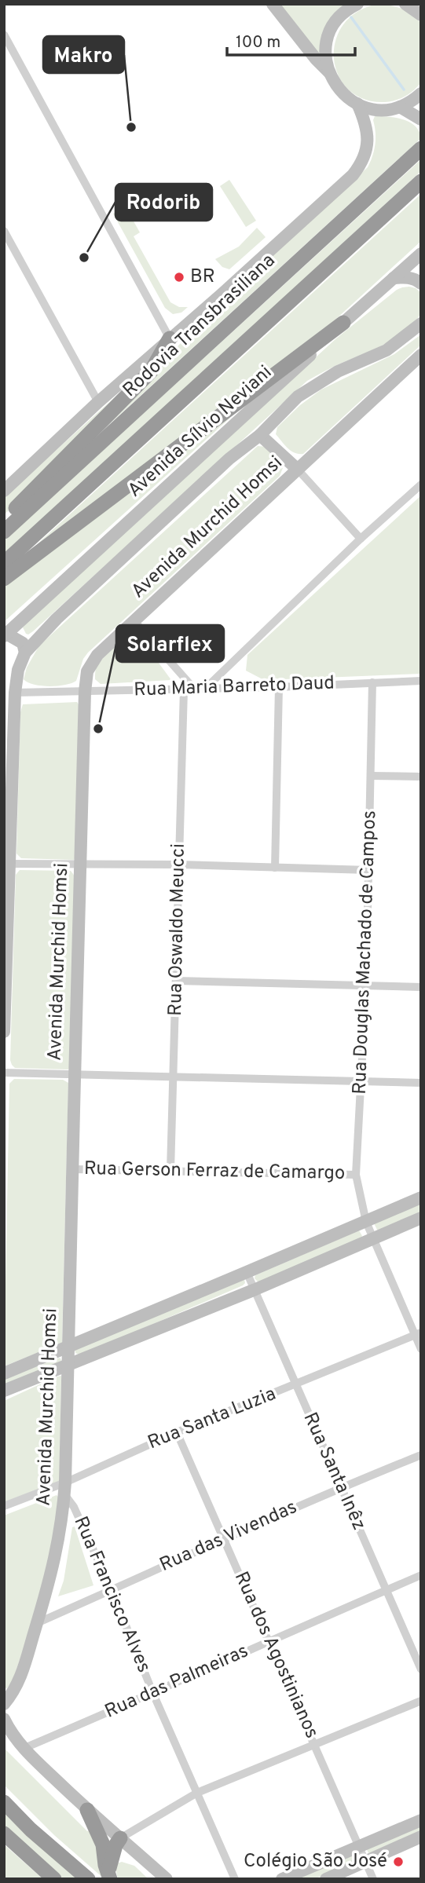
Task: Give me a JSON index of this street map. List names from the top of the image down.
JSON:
{
  "streets": {
    "highway": ["Rodovia Transbrasiliana"],
    "main road": ["Avenida Sílvio Neviani", "Avenida Murchid Homsi"],
    "street": [
      "Rua Maria Barreto Daud",
      "Rua Oswaldo Meucci",
      "Rua Douglas Machado de Campos",
      "Rua Gerson Ferraz de Camargo",
      "Rua Santa Luzia",
      "Rua Santa Inêz",
      "Rua das Vivendas",
      "Rua Francisco Alves",
      "Rua dos Agostinianos",
      "Rua das Palmeiras"
    ]
  },
  "crossings": [
    ["Avenida Murchid Homsi", "Rua Maria Barreto Daud"],
    ["Avenida Murchid Homsi", "Rua Gerson Ferraz de Camargo"],
    ["Avenida Murchid Homsi", "Rua Santa Luzia"],
    ["Avenida Murchid Homsi", "Rua das Vivendas"],
    ["Avenida Murchid Homsi", "Rua Francisco Alves"],
    ["Rua Maria Barreto Daud", "Rua Oswaldo Meucci"],
    ["Rua Maria Barreto Daud", "Rua Douglas Machado de Campos"],
    ["Rua Oswaldo Meucci", "Rua Gerson Ferraz de Camargo"],
    ["Rua Douglas Machado de Campos", "Rua Gerson Ferraz de Camargo"],
    ["Rua Douglas Machado de Campos", "Rua Santa Luzia"],
    ["Rua Santa Luzia", "Rua Santa Inêz"],
    ["Rua Santa Luzia", "Rua Francisco Alves"],
    ["Rua Santa Luzia", "Rua dos Agostinianos"],
    ["Rua Santa Inêz", "Rua das Vivendas"],
    ["Rua Santa Inêz", "Rua das Palmeiras"],
    ["Rua das Vivendas", "Rua Francisco Alves"],
    ["Rua das Vivendas", "Rua dos Agostinianos"],
    ["Rua Francisco Alves", "Rua das Palmeiras"],
    ["Rua dos Agostinianos", "Rua das Palmeiras"]
  ],
  "places": [
    "Makro",
    "Rodorib",
    "BR",
    "Solarflex",
    "Colégio São José"
  ],
  "scale_bar": "100 m"
}
